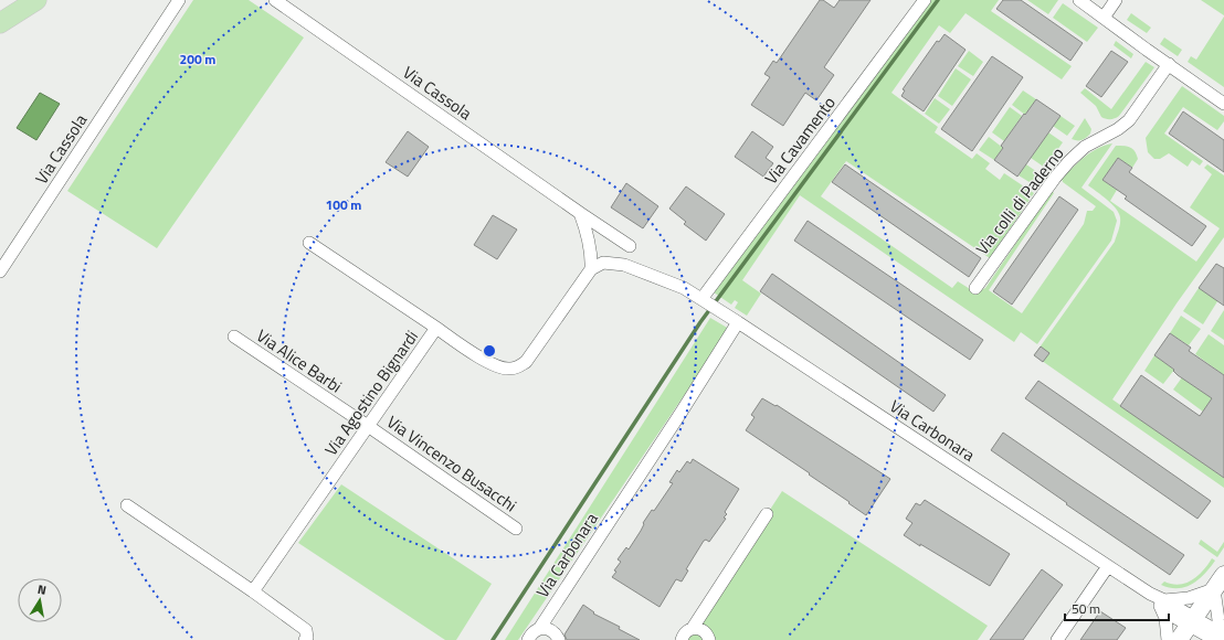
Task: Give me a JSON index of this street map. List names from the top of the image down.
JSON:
{
  "streets": {
    "street": [
      "Via Cassola",
      "Via Cavamento",
      "Via colli di Paderno",
      "Via Alice Barbi",
      "Via Agostino Bignardi",
      "Via Carbonara",
      "Via Vincenzo Busacchi"
    ]
  },
  "crossings": [
    ["Via Cavamento", "Via Carbonara"],
    ["Via Alice Barbi", "Via Agostino Bignardi"],
    ["Via Alice Barbi", "Via Vincenzo Busacchi"],
    ["Via Agostino Bignardi", "Via Vincenzo Busacchi"]
  ],
  "scale_bar": "50 m",
  "north": "top",
  "rings": ["200 m", "100 m"]
}
